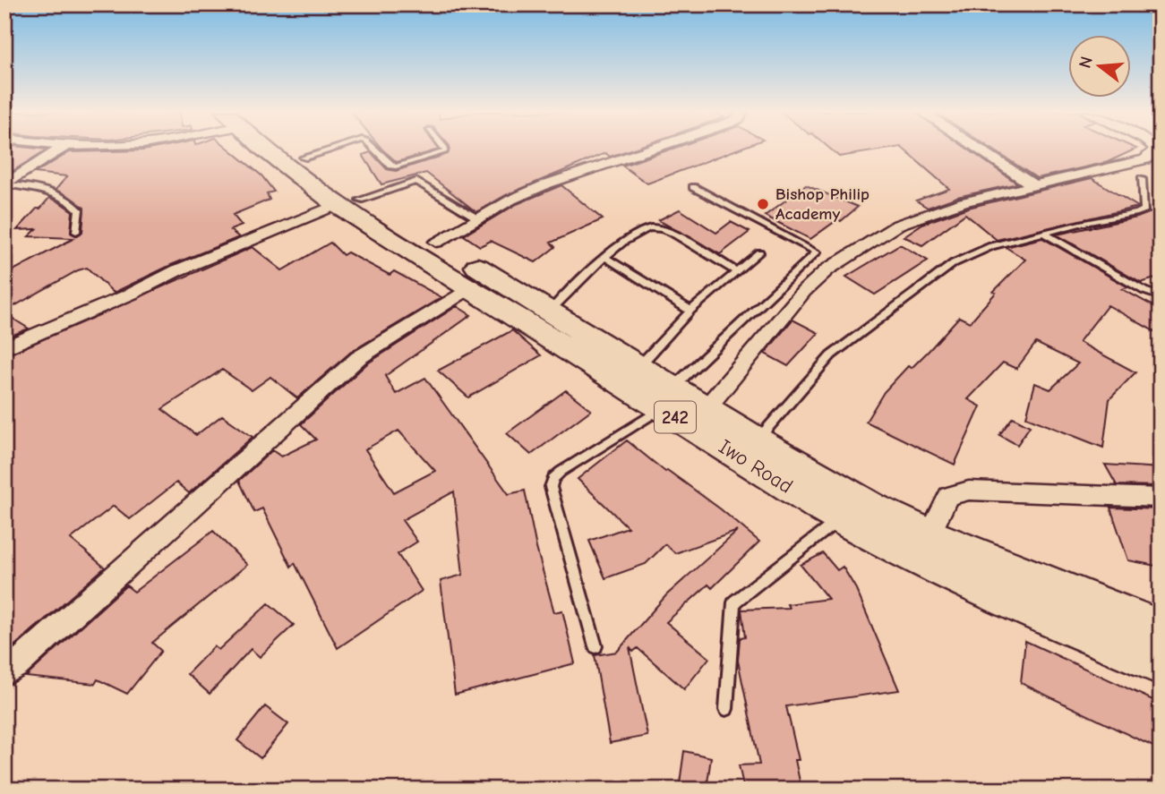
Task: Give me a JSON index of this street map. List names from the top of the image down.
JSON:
{
  "streets": {
    "main road": ["242", "Iwo Road"]
  },
  "places": ["Bishop Philip Academy"],
  "north": "left"
}
